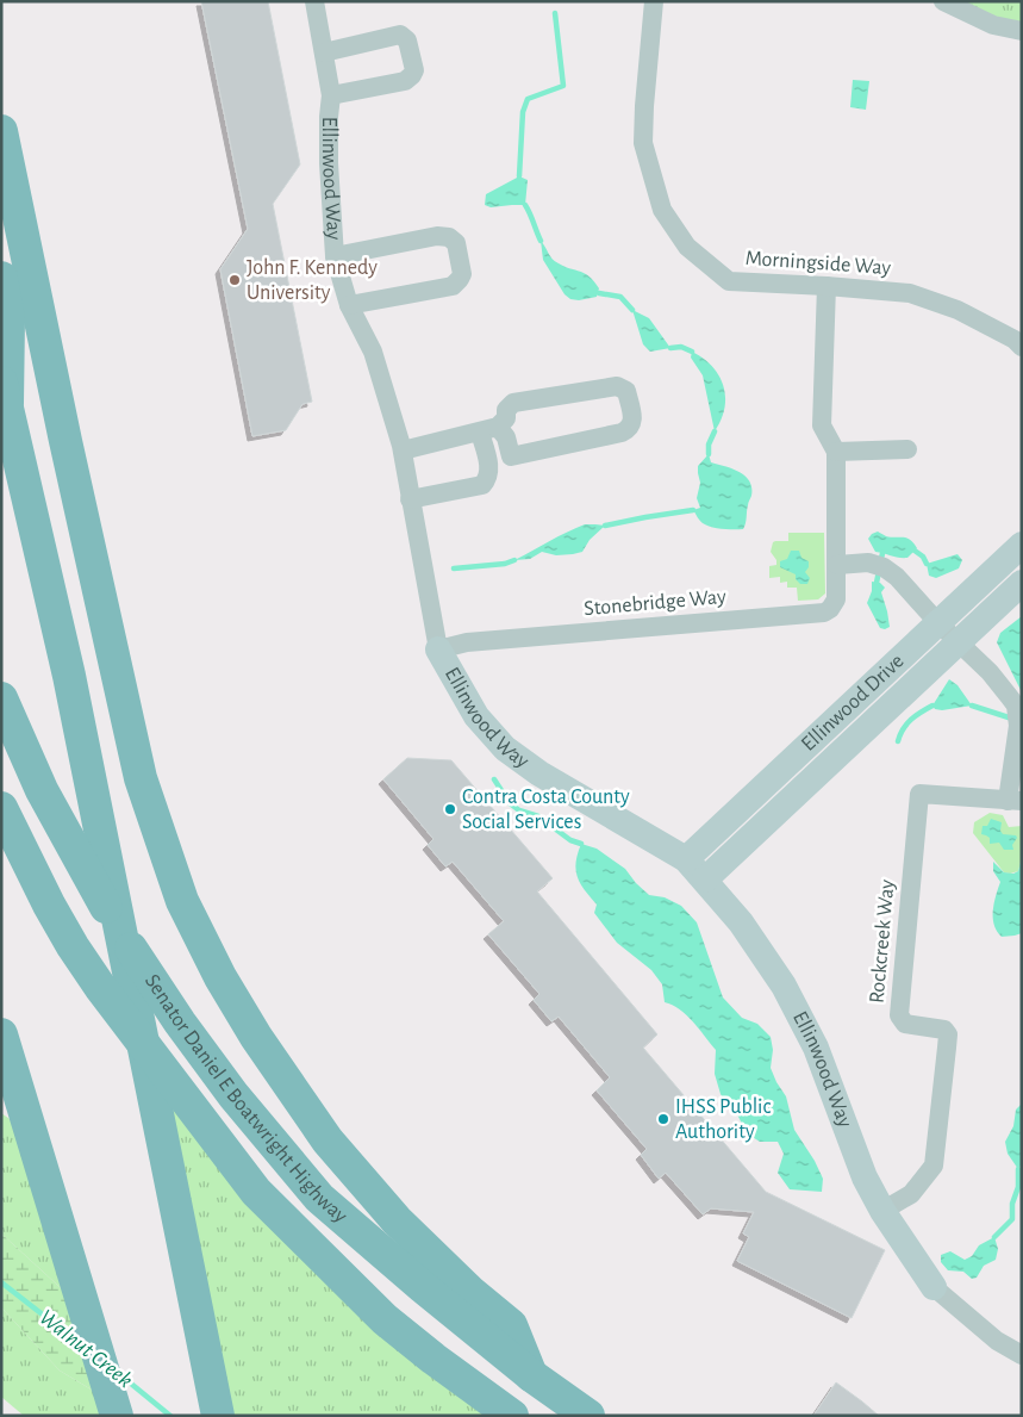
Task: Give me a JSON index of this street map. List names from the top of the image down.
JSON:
{
  "streets": {
    "highway": ["Senator Daniel E Boatwright Highway"],
    "street": [
      "Ellinwood Way",
      "Morningside Way",
      "Stonebridge Way",
      "Ellinwood Drive",
      "Rockcreek Way"
    ]
  },
  "crossings": [
    ["Ellinwood Way", "Stonebridge Way"],
    ["Ellinwood Way", "Ellinwood Drive"],
    ["Ellinwood Way", "Rockcreek Way"],
    ["Morningside Way", "Stonebridge Way"]
  ],
  "water": ["Walnut Creek"],
  "places": ["John F. Kennedy University", "Contra Costa County Social Services", "IHSS Public Authority"]
}
